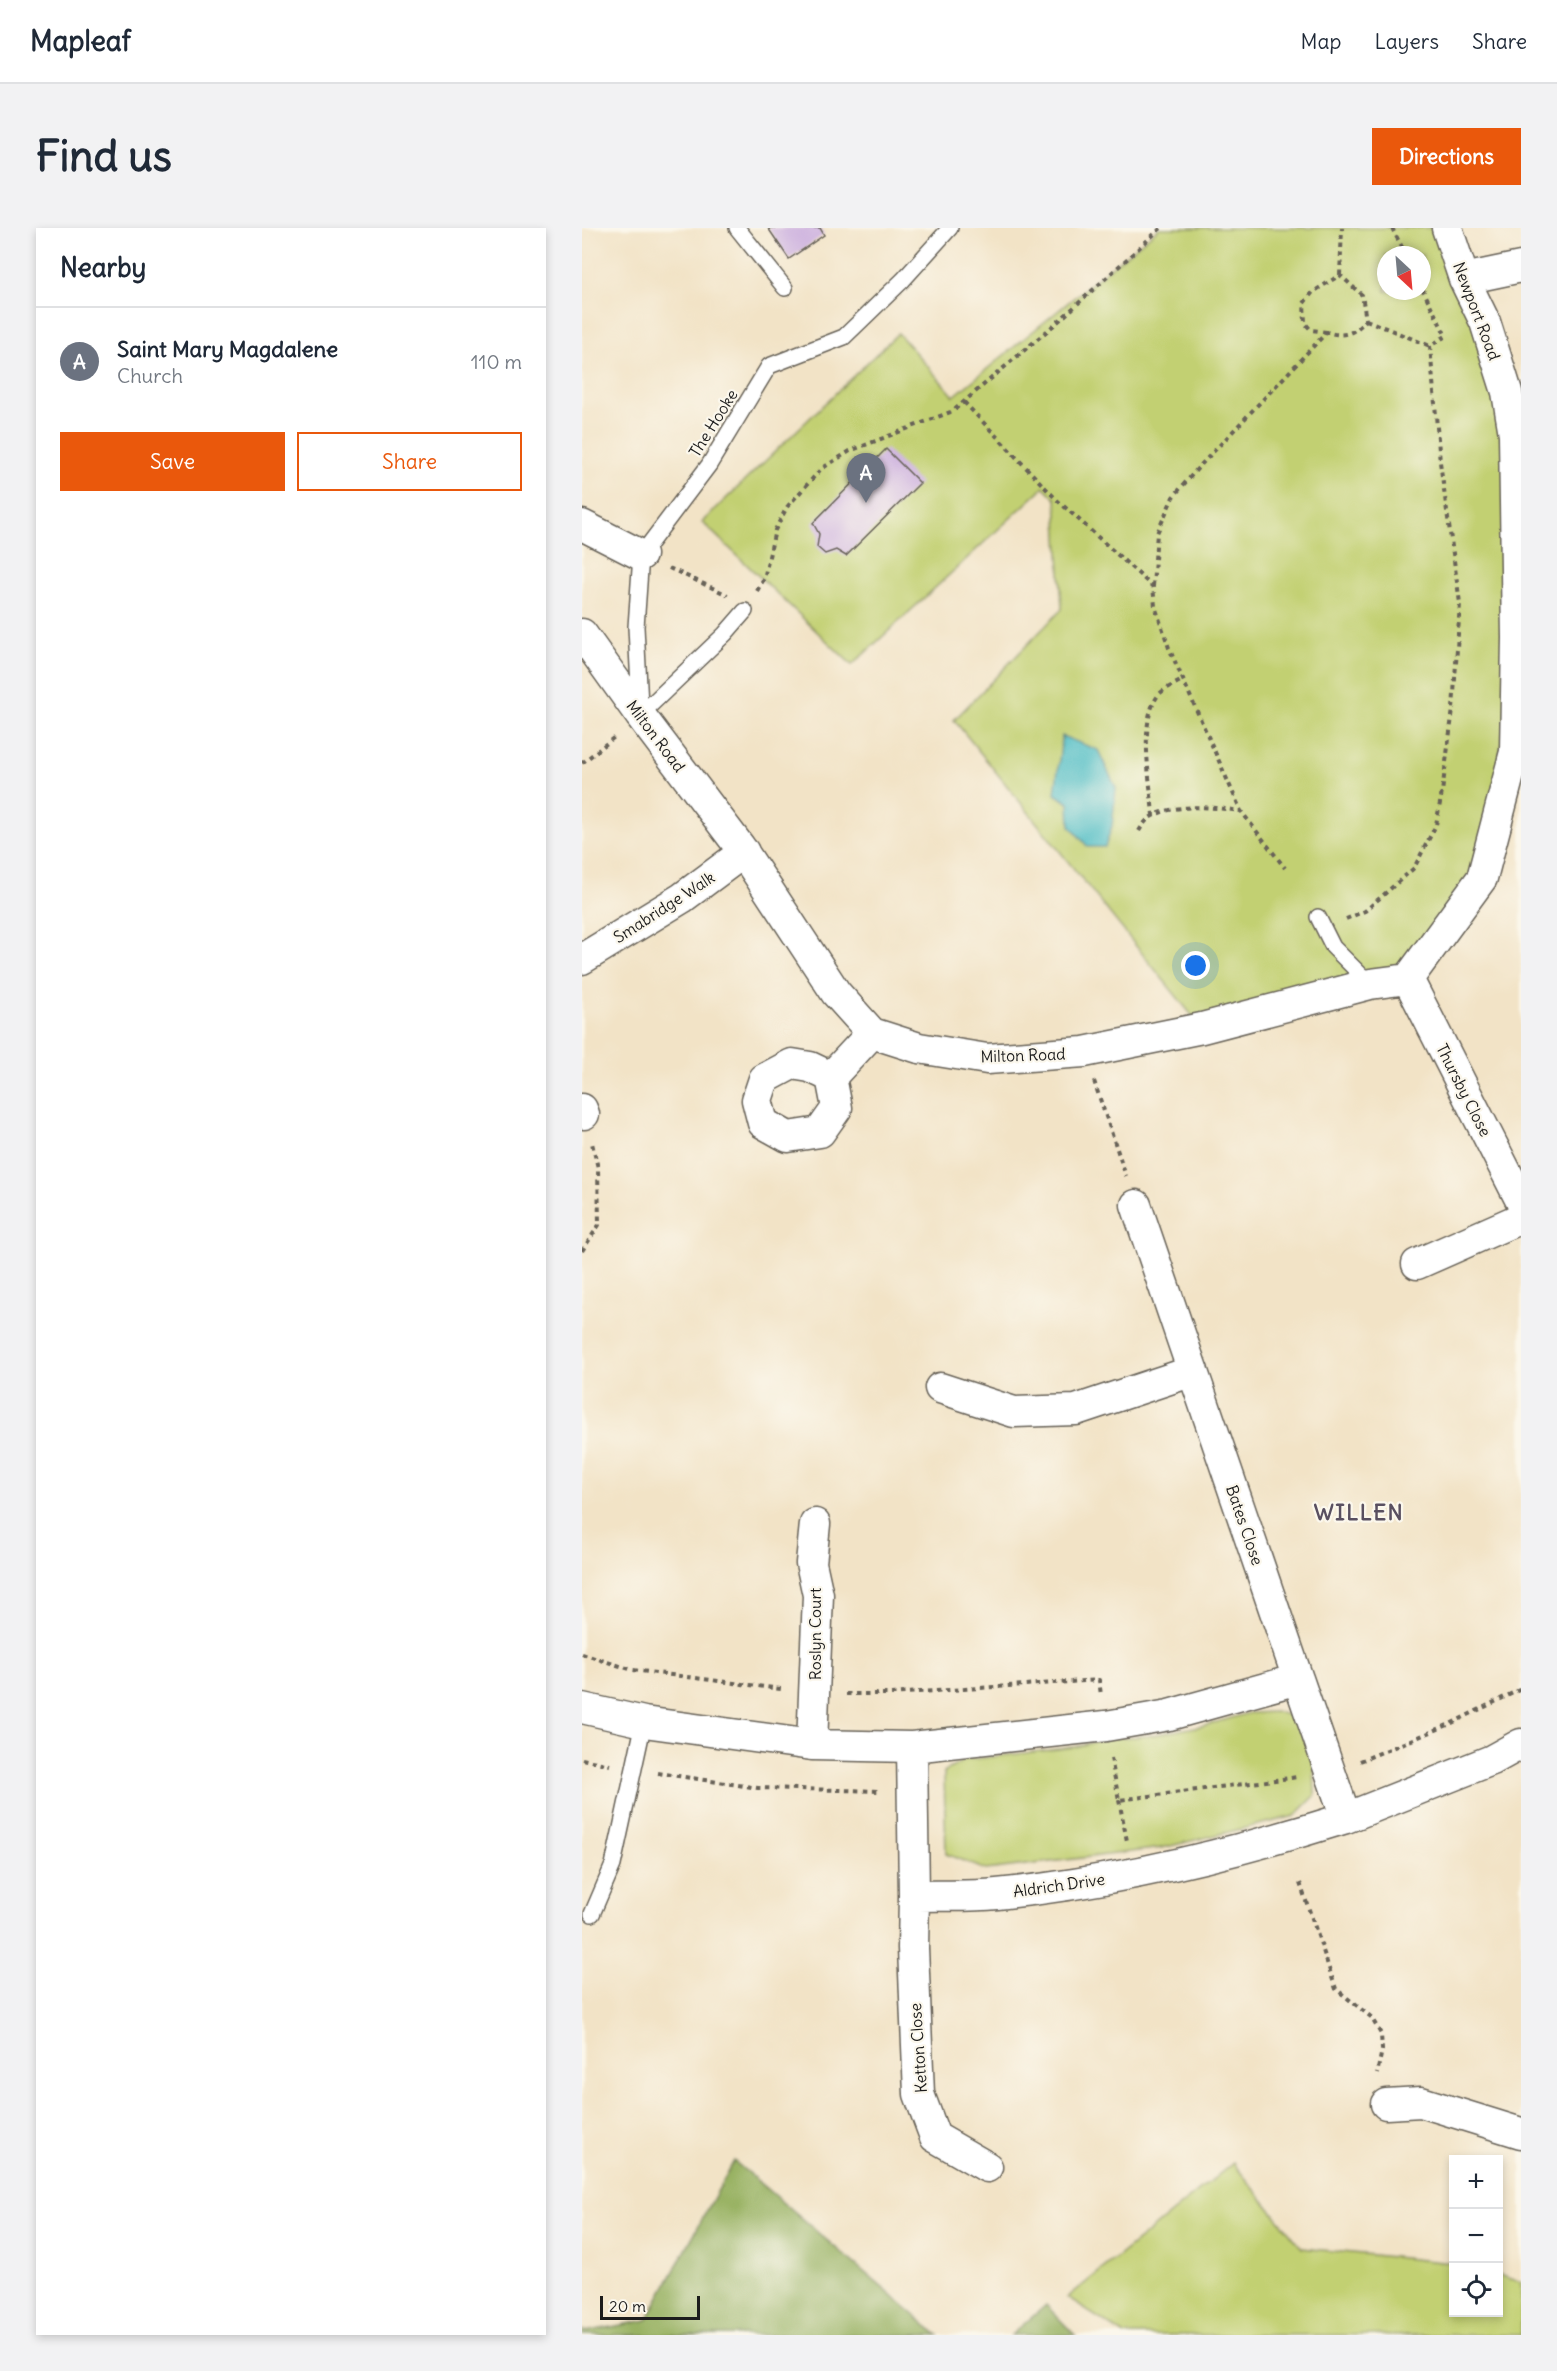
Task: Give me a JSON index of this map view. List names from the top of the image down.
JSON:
{
  "streets": {
    "street": [
      "Newport Road",
      "Milton Road",
      "Smabridge Walk",
      "Thursby Close",
      "Bates Close",
      "Roslyn Court",
      "Aldrich Drive",
      "Ketton Close"
    ],
    "lane": ["The Hooke"]
  },
  "crossings": [
    ["Milton Road", "Smabridge Walk"],
    ["Milton Road", "Thursby Close"],
    ["Aldrich Drive", "Ketton Close"]
  ],
  "districts": ["WILLEN"],
  "scale_bar": "20 m",
  "north": "bottom right",
  "page": {
    "header": "Mapleaf",
    "nav": ["Map", "Layers", "Share"],
    "buttons": [
      "Directions",
      ["Save", "Share"]
    ],
    "title": "Find us",
    "heading": "Nearby",
    "list": [
      {
        "mark": "A",
        "name": "Saint Mary Magdalene",
        "note": "Church",
        "value": "110 m"
      }
    ],
    "pins": "A",
    "map_buttons": ["+", "−"],
    "scale": "20 m"
  }
}
